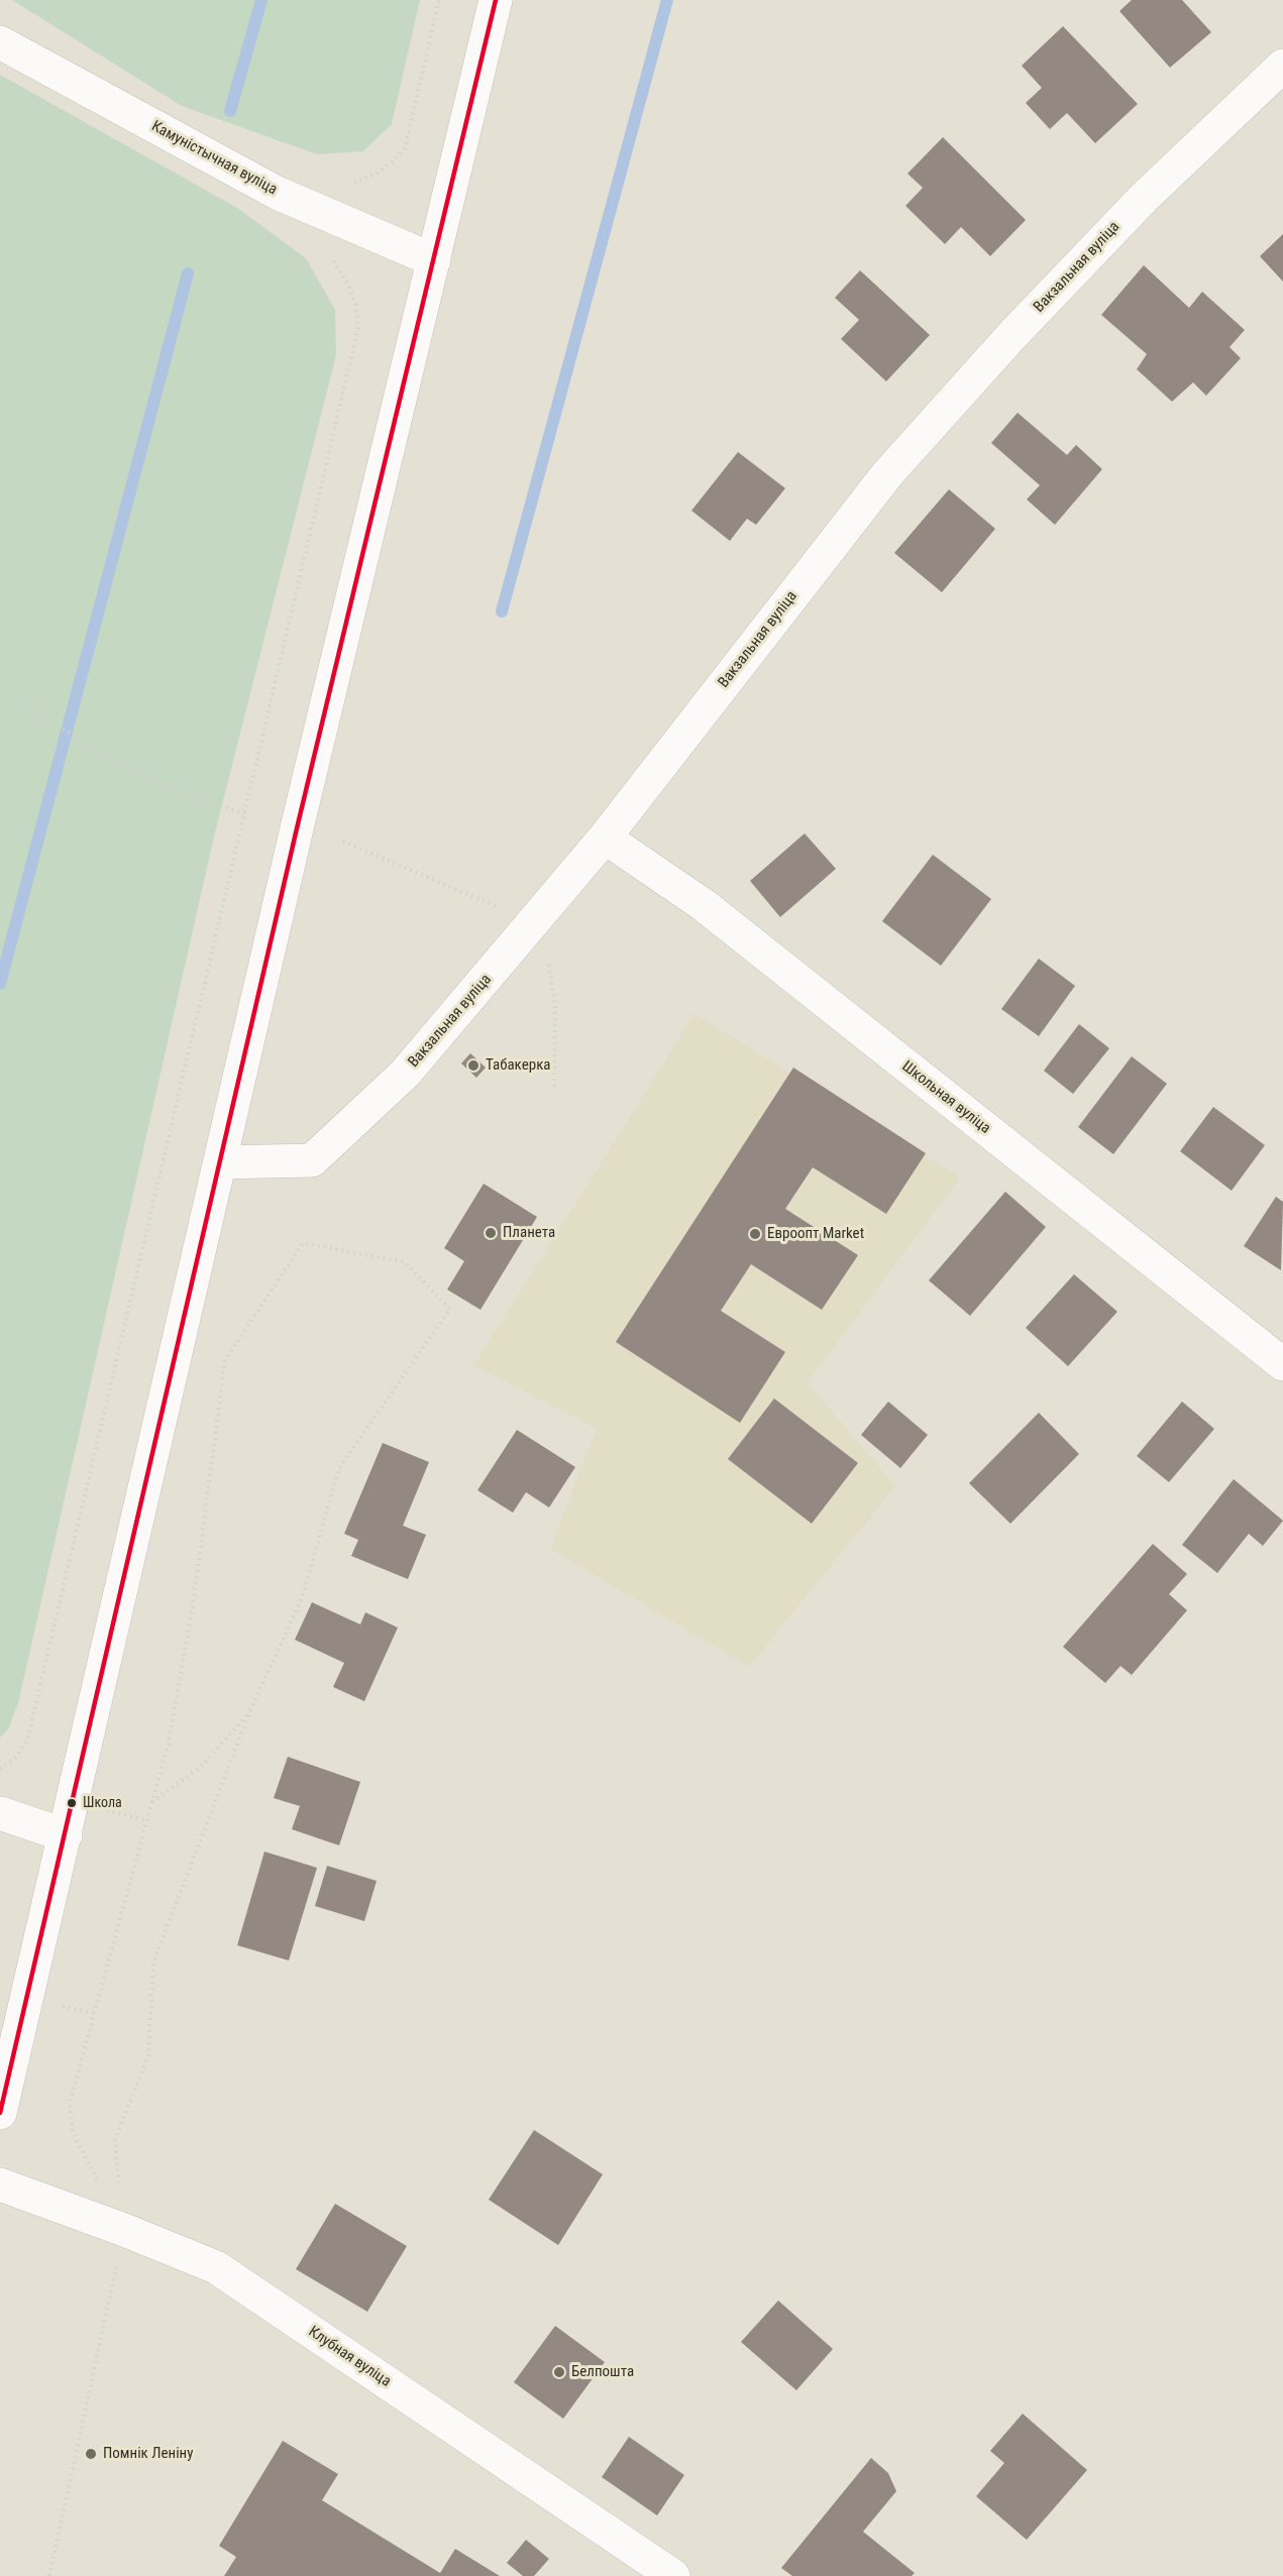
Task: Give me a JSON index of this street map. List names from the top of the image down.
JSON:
{
  "streets": {
    "street": [
      "Камуністычная вуліца",
      "Вакзальная вуліца",
      "Школьная вуліца",
      "Клубная вуліца"
    ]
  },
  "crossings": [
    ["Вакзальная вуліца", "Школьная вуліца"]
  ],
  "places": [
    "Табакерка",
    "Планета",
    "Евроопт Market",
    "Школа",
    "Белпошта",
    "Помнік Леніну"
  ]
}
